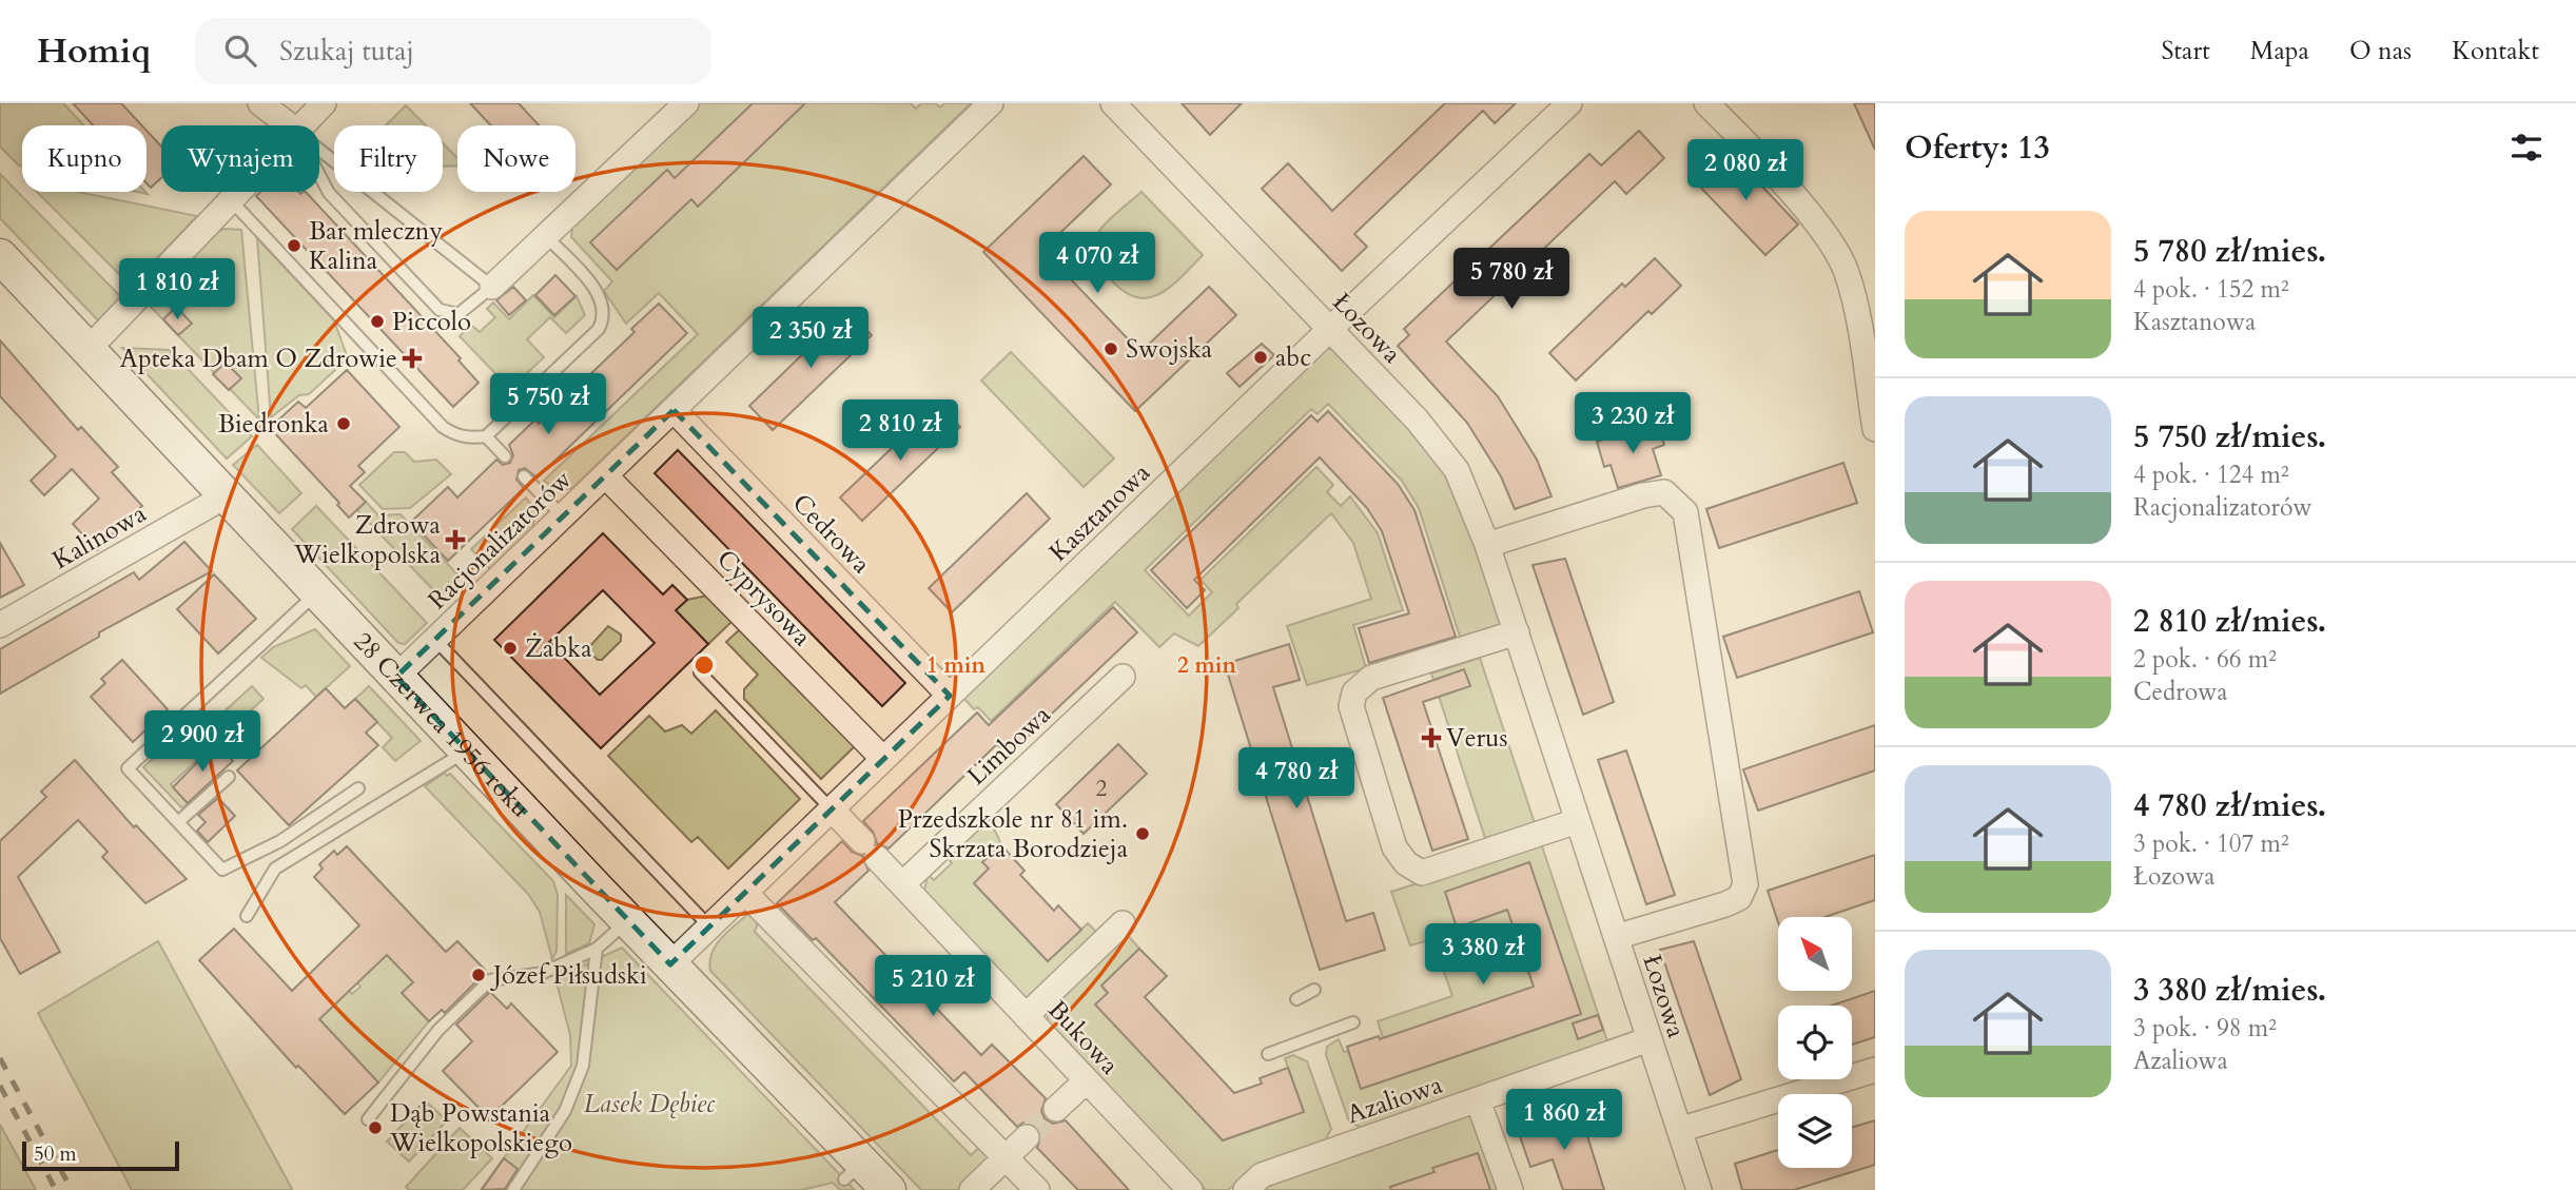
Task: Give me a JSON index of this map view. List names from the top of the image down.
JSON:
{
  "streets": {
    "street": [
      "Łozowa",
      "Kasztanowa",
      "Cedrowa",
      "Kalinowa",
      "Racjonalizatorów",
      "Cyprysowa",
      "28 Czerwca 1956 roku",
      "Limbowa",
      "Bukowa",
      "Azaliowa"
    ]
  },
  "crossings": [
    ["Łozowa", "Kasztanowa"],
    ["Łozowa", "Azaliowa"],
    ["Kasztanowa", "Cedrowa"],
    ["Kasztanowa", "Cyprysowa"],
    ["Kasztanowa", "28 Czerwca 1956 roku"],
    ["Kasztanowa", "Bukowa"],
    ["Cedrowa", "Racjonalizatorów"],
    ["Kalinowa", "28 Czerwca 1956 roku"],
    ["Racjonalizatorów", "Cyprysowa"],
    ["Racjonalizatorów", "28 Czerwca 1956 roku"],
    ["Limbowa", "Bukowa"]
  ],
  "parks": ["Lasek Dębiec"],
  "places": {
    "other": [
      "Bar mleczny Kalina",
      "Piccolo",
      "Swojska",
      "abc",
      "Biedronka",
      "Żabka",
      "Przedszkole nr 81 im. Skrzata Borodzieja",
      "Józef Piłsudski",
      "Dąb Powstania Wielkopolskiego"
    ],
    "health": ["Apteka Dbam O Zdrowie", "Zdrowa Wielkopolska", "Verus"]
  },
  "house_numbers": ["2"],
  "scale_bar": "50 m",
  "north": "top left",
  "page": {
    "header": "Homiq",
    "search": "Szukaj tutaj",
    "nav": [
      "Start",
      "Mapa",
      "O nas",
      "Kontakt"
    ],
    "heading": "Oferty: 13",
    "chip": [
      "Kupno",
      "Wynajem",
      "Filtry",
      "Nowe"
    ],
    "price": [
      "2 080 zł",
      "4 070 zł",
      "5 780 zł",
      "1 810 zł",
      "2 350 zł",
      "5 750 zł",
      "3 230 zł",
      "2 810 zł",
      "2 900 zł",
      "4 780 zł",
      "3 380 zł",
      "5 210 zł",
      "1 860 zł"
    ],
    "list": [
      {
        "name": "5 780 zł/mies.",
        "note": "4 pok. · 152 m² · Kasztanowa"
      },
      {
        "name": "5 750 zł/mies.",
        "note": "4 pok. · 124 m² · Racjonalizatorów"
      },
      {
        "name": "2 810 zł/mies.",
        "note": "2 pok. · 66 m² · Cedrowa"
      },
      {
        "name": "4 780 zł/mies.",
        "note": "3 pok. · 107 m² · Łozowa"
      },
      {
        "name": "3 380 zł/mies.",
        "note": "3 pok. · 98 m² · Azaliowa"
      }
    ],
    "scale": "50 m"
  },
  "rings": ["1 min", "2 min"]
}
